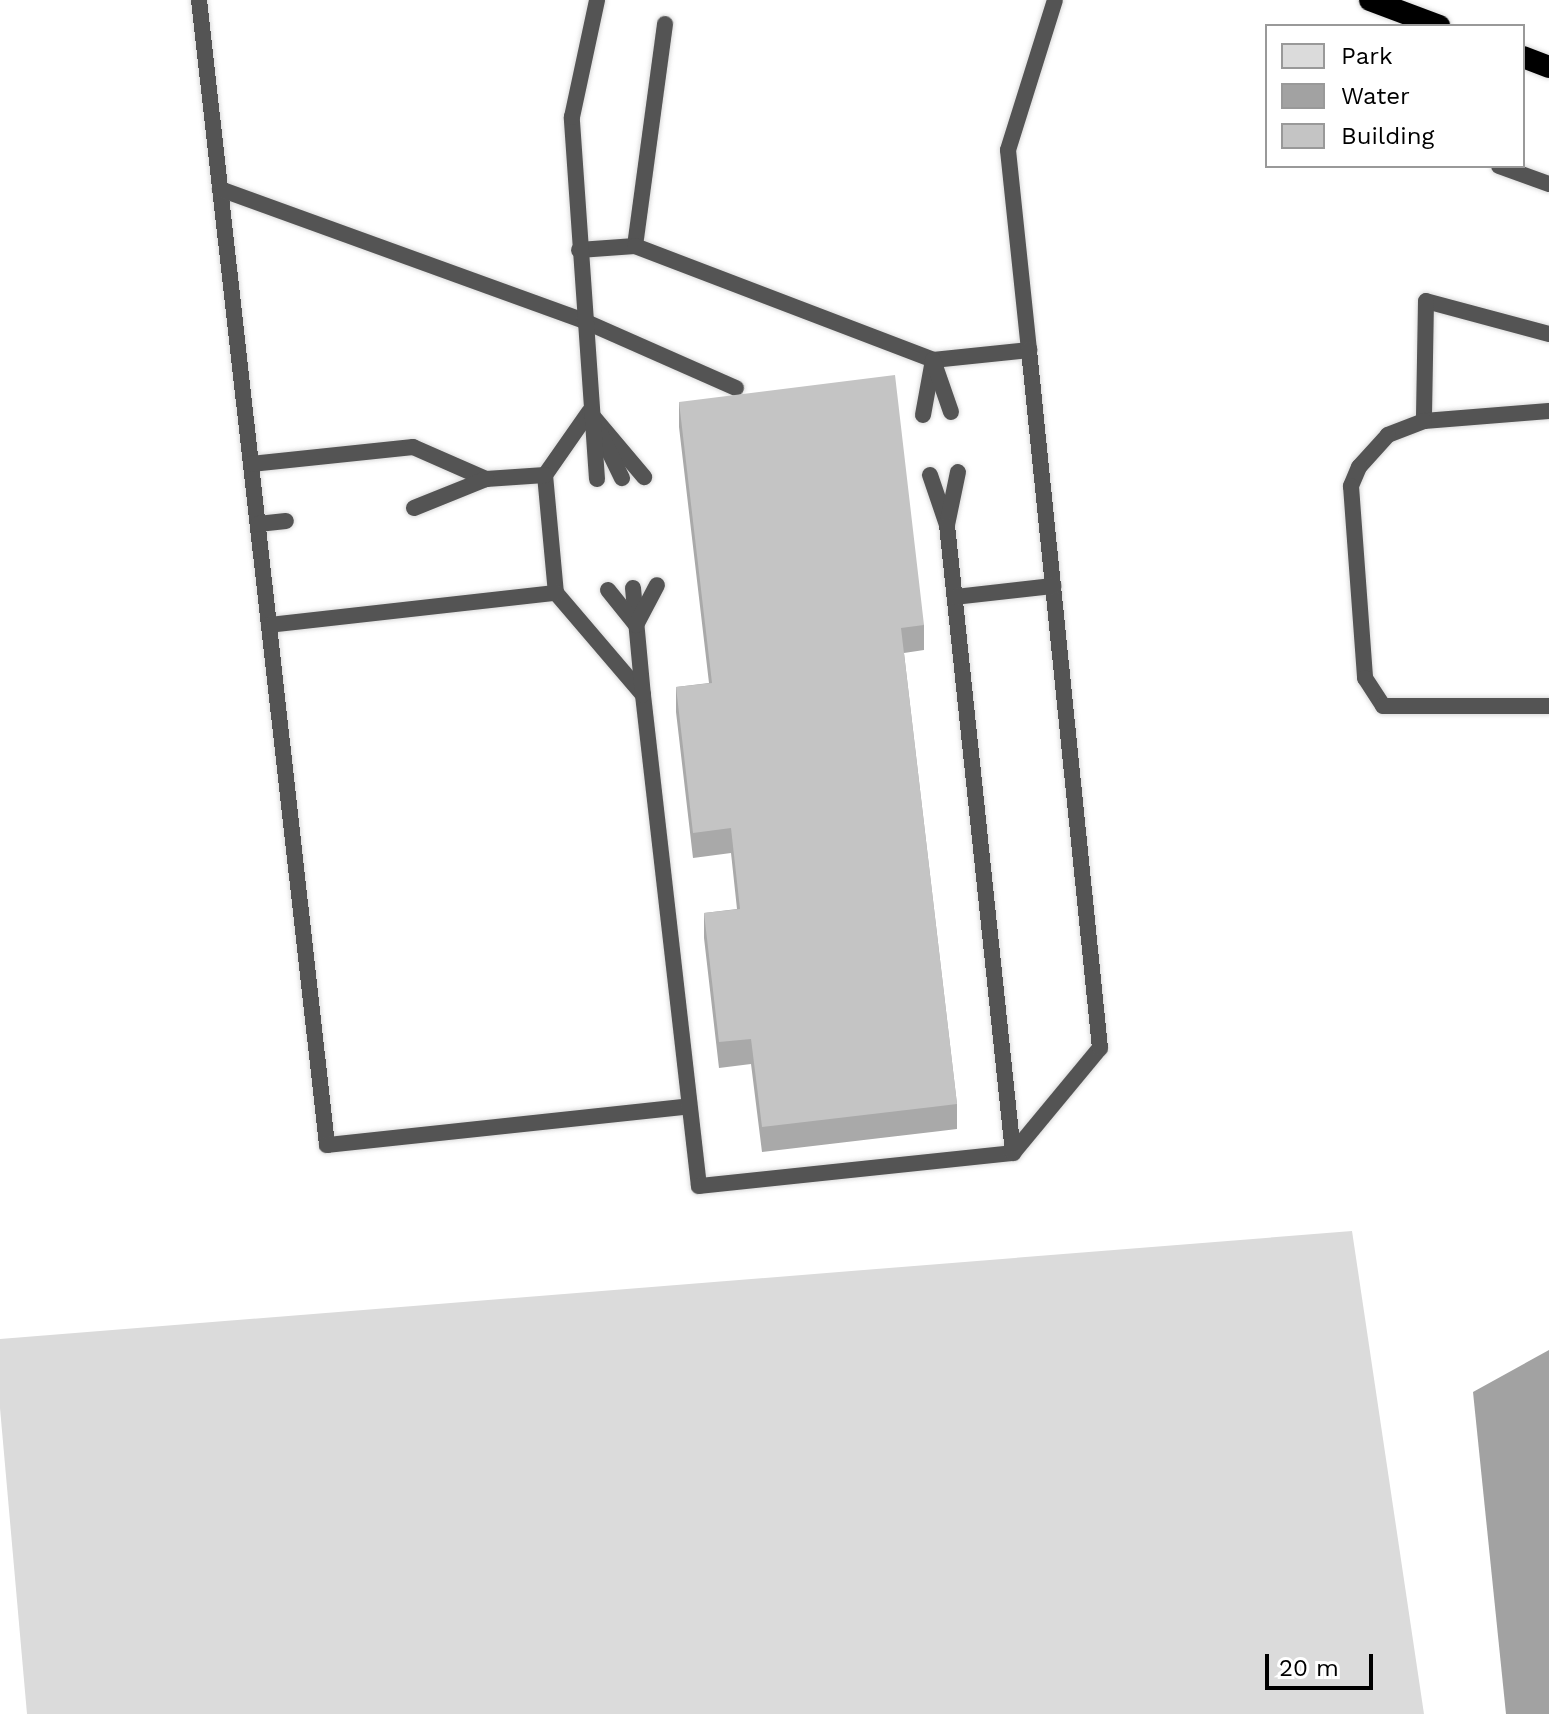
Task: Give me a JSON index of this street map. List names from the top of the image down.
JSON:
{
  "legend": ["Park", "Water", "Building"],
  "scale_bar": "20 m"
}
